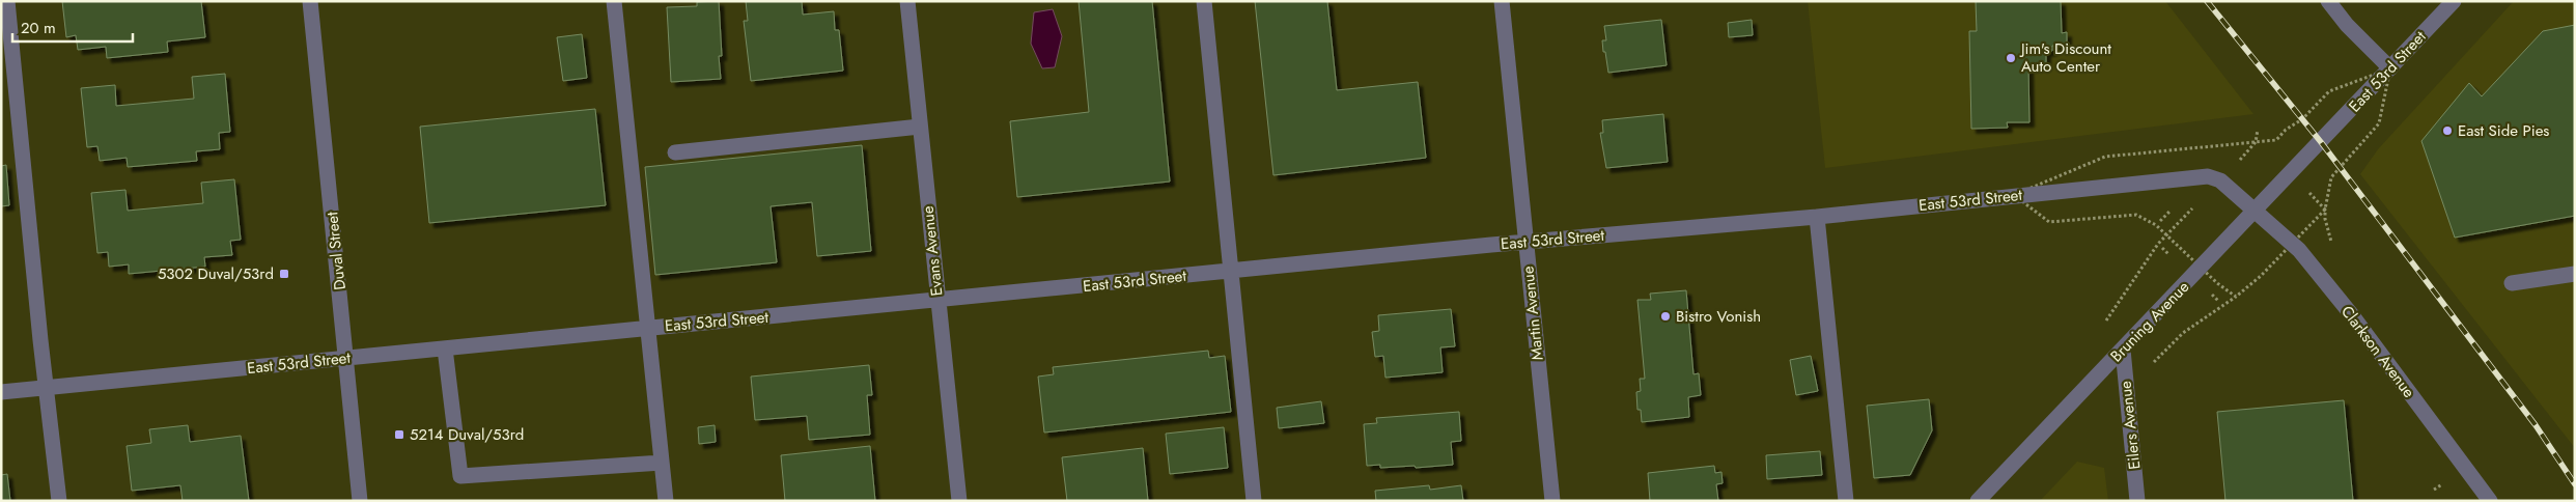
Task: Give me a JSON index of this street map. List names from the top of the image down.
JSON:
{
  "streets": {
    "street": [
      "East 53rd Street",
      "Duval Street",
      "Evans Avenue",
      "Martin Avenue",
      "Bruning Avenue",
      "Clarkson Avenue",
      "Eilers Avenue"
    ]
  },
  "crossings": [
    ["East 53rd Street", "Duval Street"],
    ["East 53rd Street", "Evans Avenue"],
    ["East 53rd Street", "Martin Avenue"],
    ["East 53rd Street", "Bruning Avenue"],
    ["East 53rd Street", "Clarkson Avenue"],
    ["Bruning Avenue", "Clarkson Avenue"],
    ["Bruning Avenue", "Eilers Avenue"]
  ],
  "places": {
    "other": ["Jim's Discount Auto Center", "East Side Pies", "Bistro Vonish"],
    "transit": ["5302 Duval/53rd", "5214 Duval/53rd"]
  },
  "scale_bar": "20 m"
}
